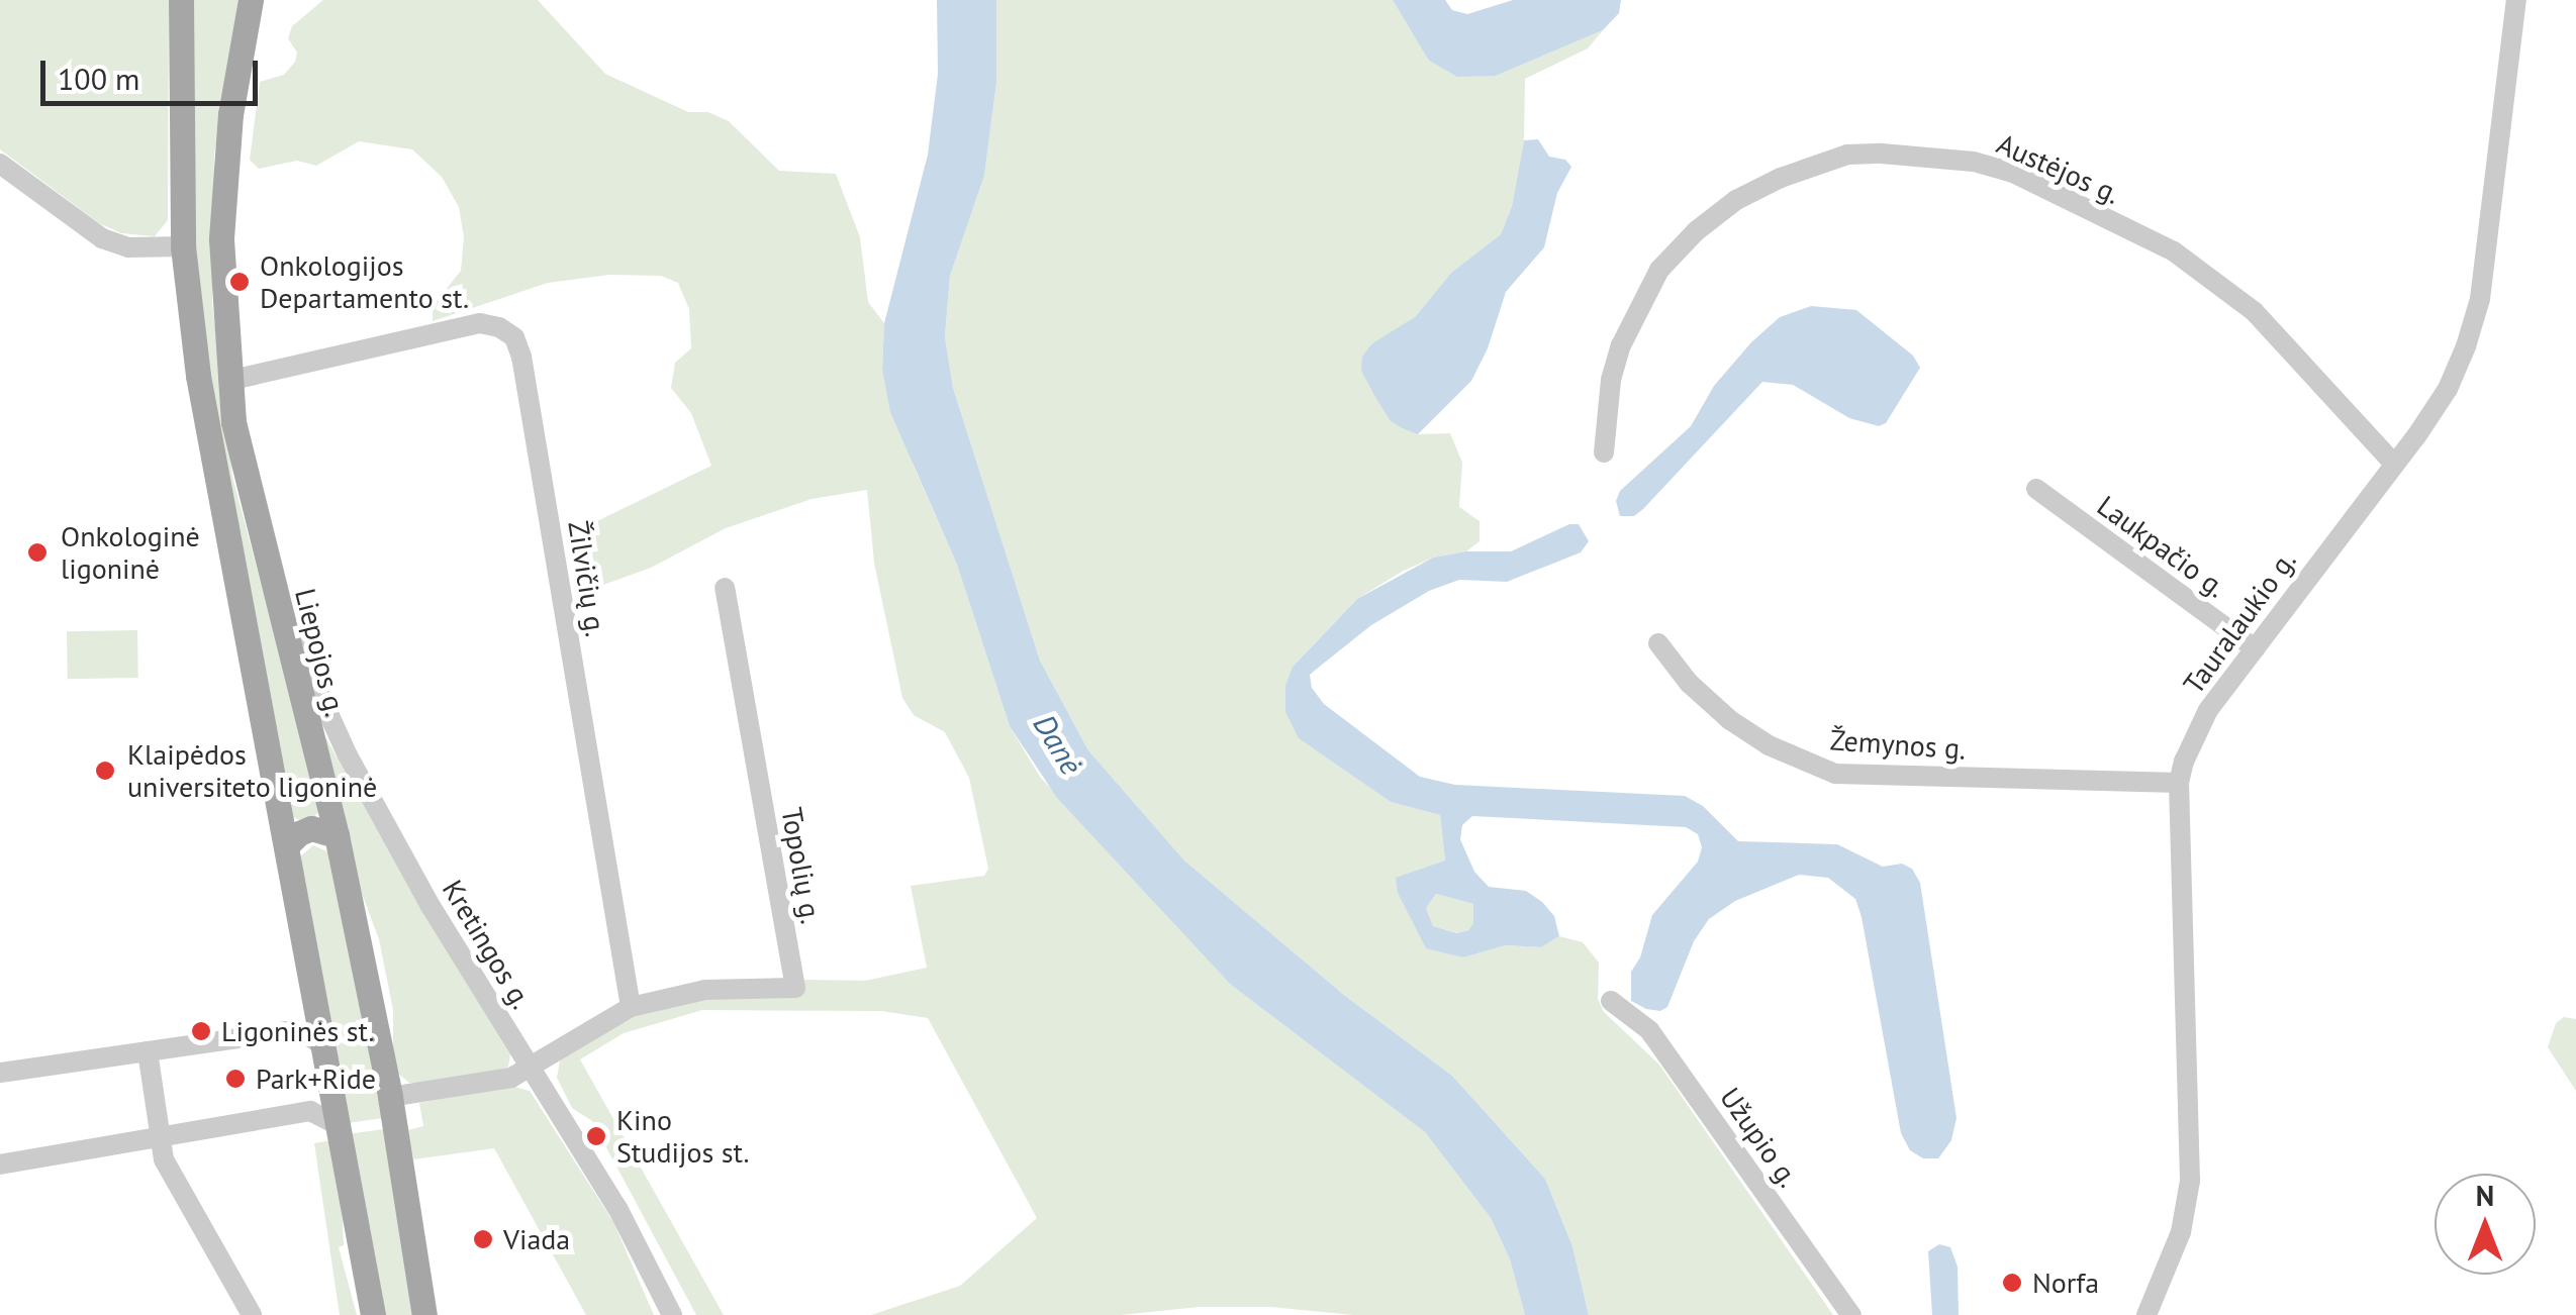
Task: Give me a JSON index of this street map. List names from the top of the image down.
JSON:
{
  "streets": {
    "main road": ["Liepojos g."],
    "street": [
      "Austėjos g.",
      "Laukpačio g.",
      "Žilvičių g.",
      "Tauralaukio g.",
      "Žemynos g.",
      "Topolių g.",
      "Kretingos g.",
      "Užupio g."
    ]
  },
  "crossings": [
    ["Austėjos g.", "Tauralaukio g."],
    ["Laukpačio g.", "Tauralaukio g."],
    ["Žilvičių g.", "Liepojos g."],
    ["Žilvičių g.", "Topolių g."],
    ["Tauralaukio g.", "Žemynos g."],
    ["Liepojos g.", "Kretingos g."]
  ],
  "water": ["Danė"],
  "places": [
    "Onkologijos Departamento st.",
    "Onkologinė ligoninė",
    "Klaipėdos universiteto ligoninė",
    "Ligoninės st.",
    "Park+Ride",
    "Kino Studijos st.",
    "Viada",
    "Norfa"
  ],
  "scale_bar": "100 m",
  "north": "top"
}
